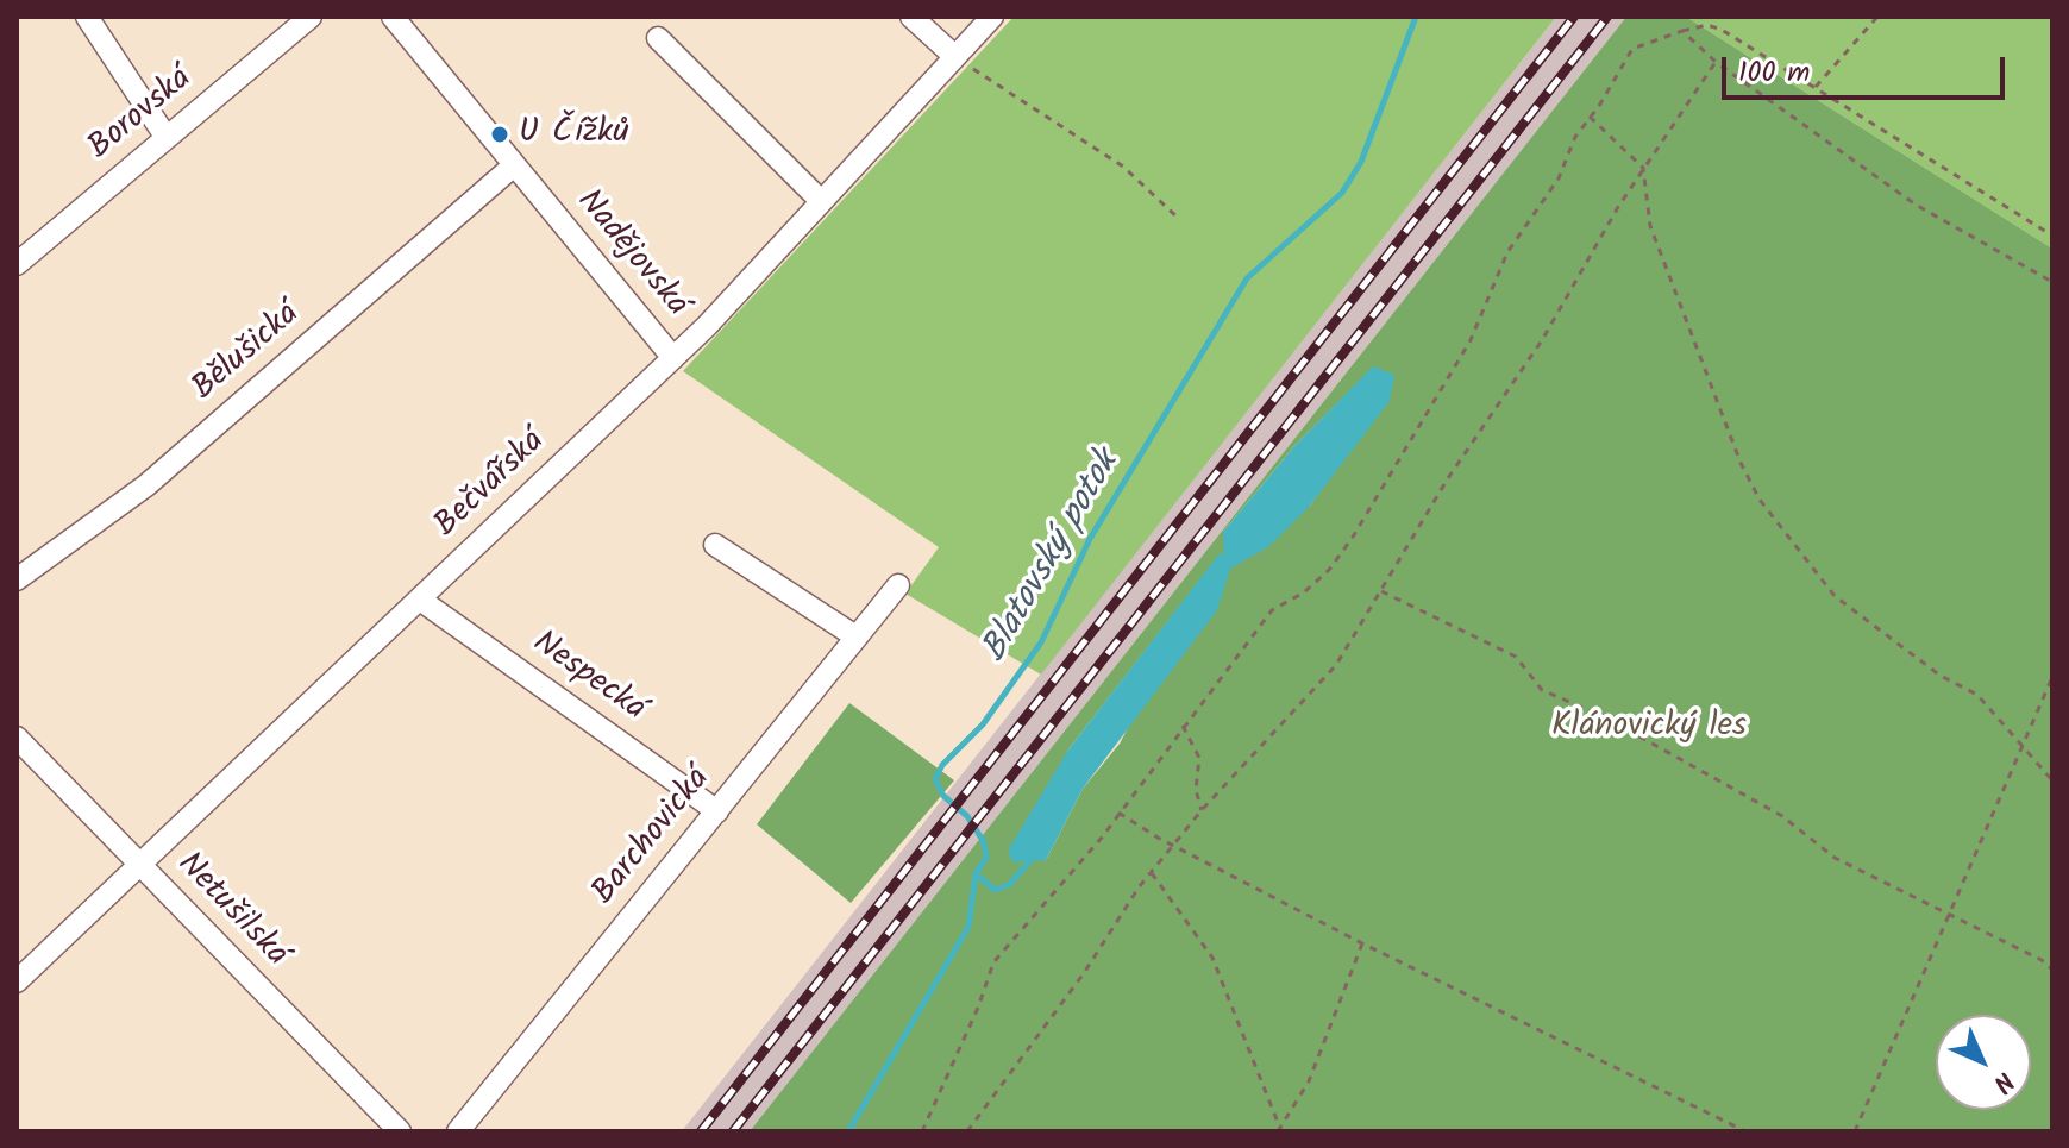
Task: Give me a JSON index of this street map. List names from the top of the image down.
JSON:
{
  "streets": {
    "street": [
      "Borovská",
      "Nadějovská",
      "Bělušická",
      "Bečvářská",
      "Nespecká",
      "Barchovická",
      "Netušilská"
    ]
  },
  "crossings": [
    ["Nadějovská", "Bělušická"],
    ["Nadějovská", "Bečvářská"],
    ["Bečvářská", "Nespecká"],
    ["Bečvářská", "Netušilská"],
    ["Nespecká", "Barchovická"]
  ],
  "water": ["Blatovský potok"],
  "parks": ["Klánovický les"],
  "places": ["U Čížků"],
  "scale_bar": "100 m",
  "north": "bottom right"
}
